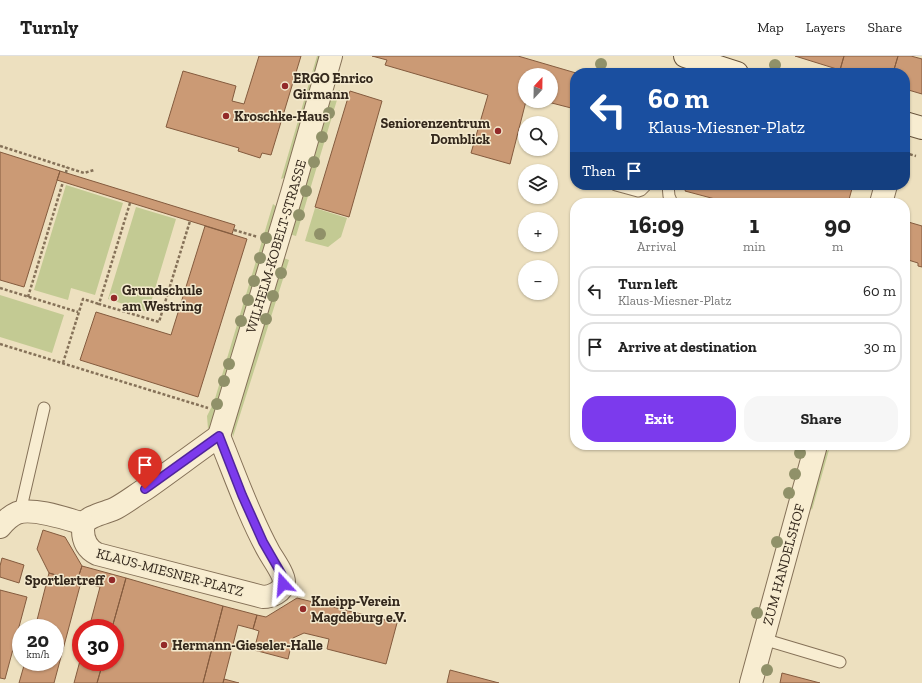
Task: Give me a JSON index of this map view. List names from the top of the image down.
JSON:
{
  "streets": {
    "street": ["WILHELM-KOBELT-STRASSE", "ZUM HANDELSHOF", "KLAUS-MIESNER-PLATZ"]
  },
  "crossings": [
    ["WILHELM-KOBELT-STRASSE", "KLAUS-MIESNER-PLATZ"]
  ],
  "places": [
    "ERGO Enrico Girmann",
    "Kroschke-Haus",
    "Seniorenzentrum Domblick",
    "Grundschule am Westring",
    "Sportlertreff",
    "Kneipp-Verein Magdeburg e.V.",
    "Hermann-Gieseler-Halle"
  ],
  "north": "top",
  "page": {
    "header": "Turnly",
    "nav": ["Map", "Layers", "Share"],
    "map_buttons": ["+", "−"],
    "turn": ["60 m", "Klaus-Miesner-Platz"],
    "then": "Then",
    "eta": [
      "16:09",
      "Arrival",
      "1",
      "min",
      "90",
      "m"
    ],
    "list": [
      {
        "name": "Turn left",
        "note": "Klaus-Miesner-Platz",
        "value": "60 m"
      },
      {
        "name": "Arrive at destination",
        "value": "30 m"
      }
    ],
    "buttons": ["Exit", "Share"],
    "speed": "20 km/h",
    "limit": "30"
  }
}
